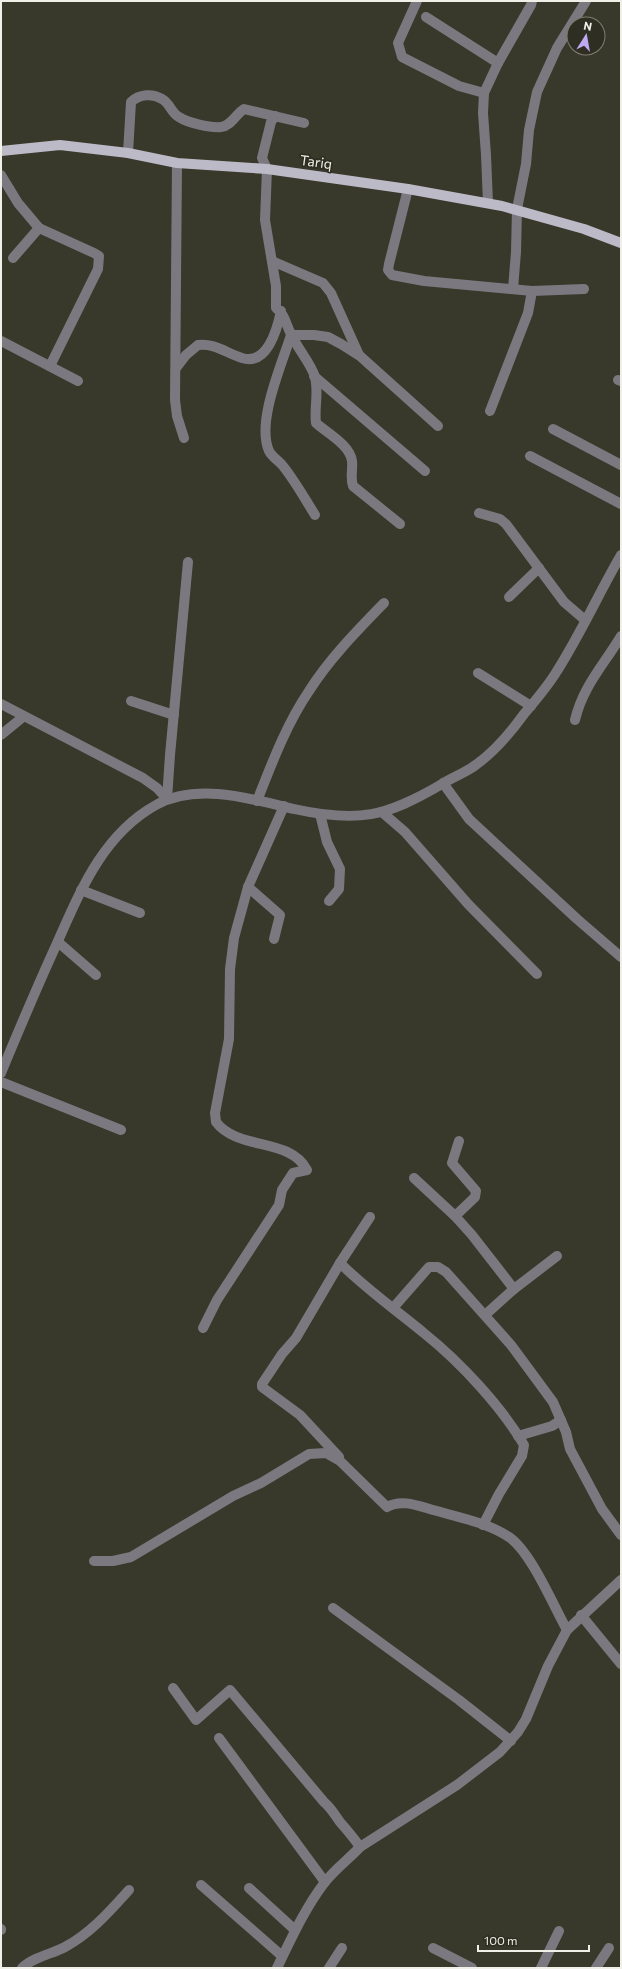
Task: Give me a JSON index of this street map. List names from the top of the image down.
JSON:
{
  "streets": {
    "main road": ["Tariq"]
  },
  "scale_bar": "100 m",
  "north": "top"
}
